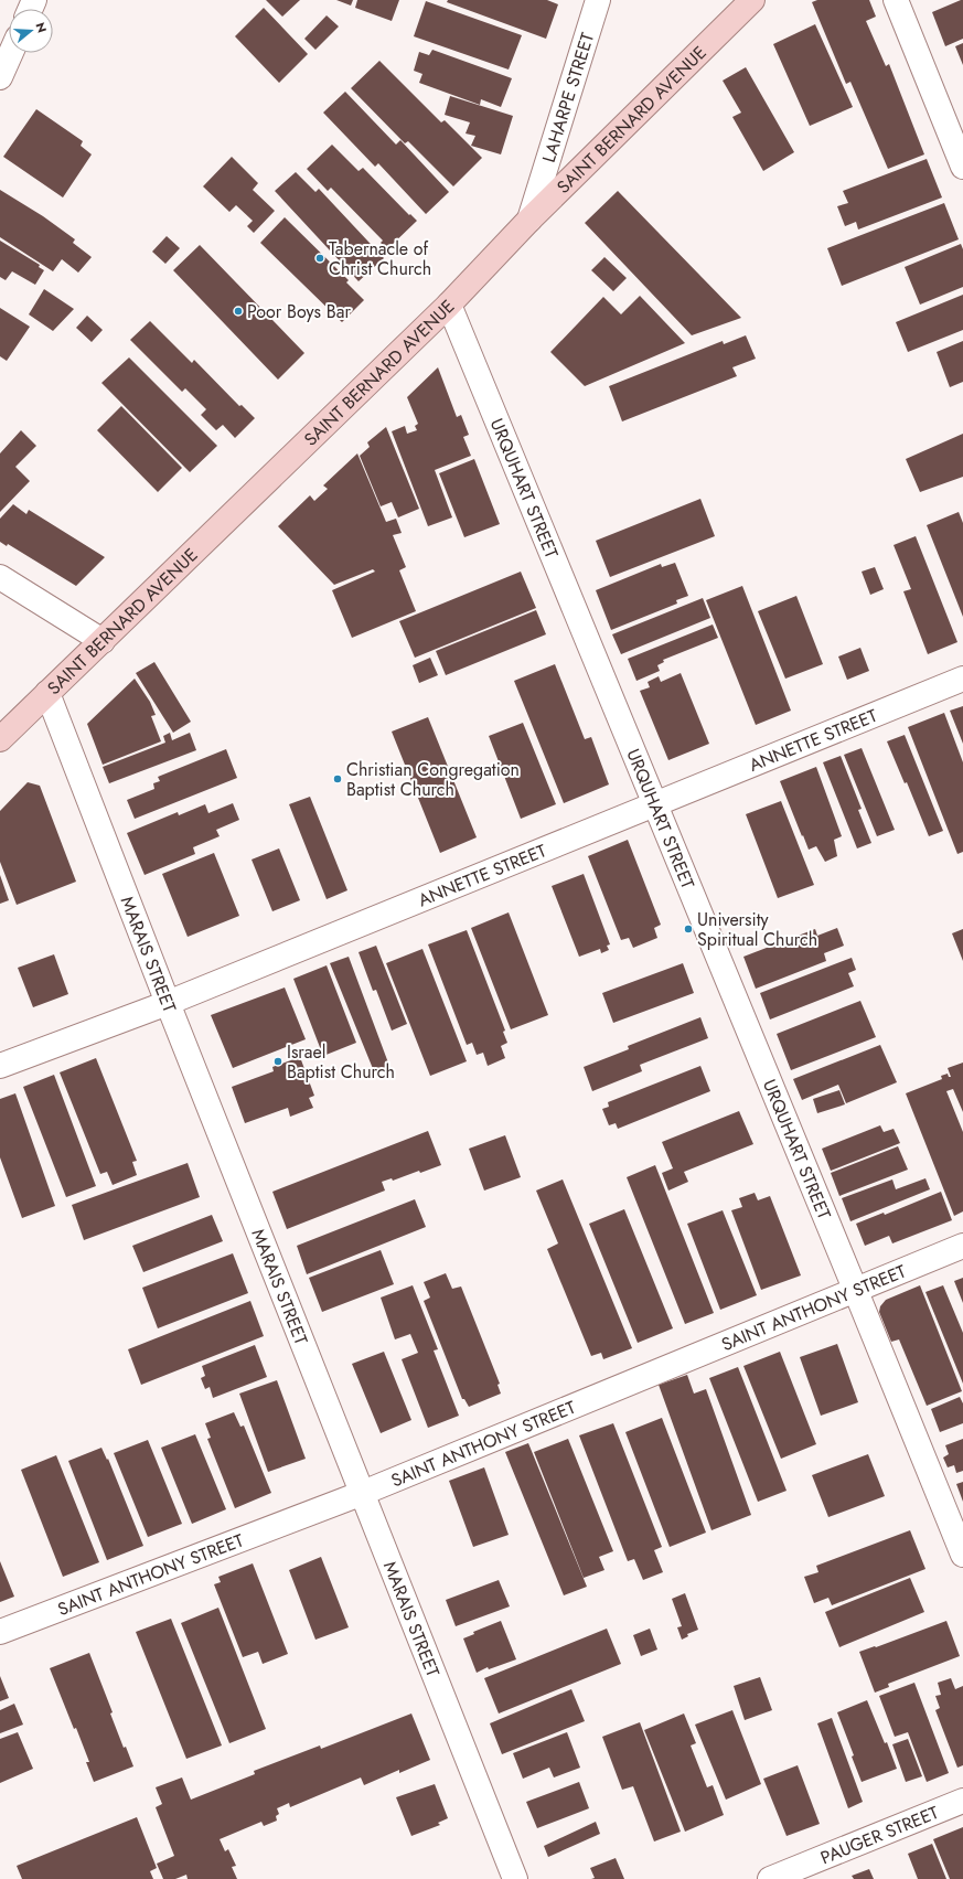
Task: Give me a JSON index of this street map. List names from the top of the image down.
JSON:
{
  "streets": {
    "street": [
      "LAHARPE STREET",
      "SAINT BERNARD AVENUE",
      "URQUHART STREET",
      "ANNETTE STREET",
      "MARAIS STREET",
      "SAINT ANTHONY STREET",
      "PAUGER STREET"
    ]
  },
  "crossings": [
    ["LAHARPE STREET", "SAINT BERNARD AVENUE"],
    ["SAINT BERNARD AVENUE", "URQUHART STREET"],
    ["SAINT BERNARD AVENUE", "MARAIS STREET"],
    ["URQUHART STREET", "ANNETTE STREET"],
    ["URQUHART STREET", "SAINT ANTHONY STREET"],
    ["ANNETTE STREET", "MARAIS STREET"],
    ["MARAIS STREET", "SAINT ANTHONY STREET"]
  ],
  "places": [
    "Tabernacle of Christ Church",
    "Poor Boys Bar",
    "Christian Congregation Baptist Church",
    "University Spiritual Church",
    "Israel Baptist Church"
  ],
  "north": "right"
}
